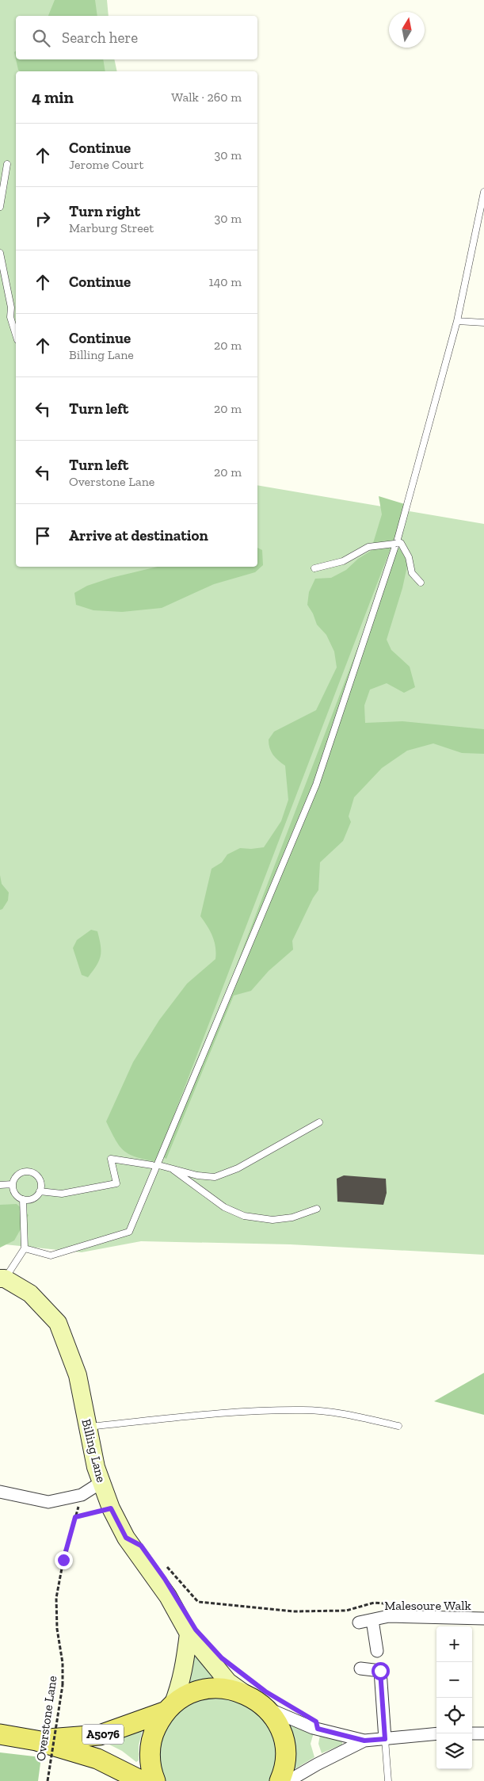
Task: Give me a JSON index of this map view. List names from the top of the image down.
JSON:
{
  "streets": {
    "main road": ["A5076"],
    "street": ["Billing Lane", "Malesoure Walk"],
    "path": ["Overstone Lane"]
  },
  "north": "top",
  "page": {
    "search": "Search here",
    "heading": ["4 min", "Walk · 260 m"],
    "list": [
      ["Continue", "Jerome Court", "30 m"],
      ["Turn right", "Marburg Street", "30 m"],
      ["Continue", "140 m"],
      ["Continue", "Billing Lane", "20 m"],
      ["Turn left", "20 m"],
      ["Turn left", "Overstone Lane", "20 m"],
      "Arrive at destination"
    ],
    "map_buttons": ["+", "−"]
  }
}
